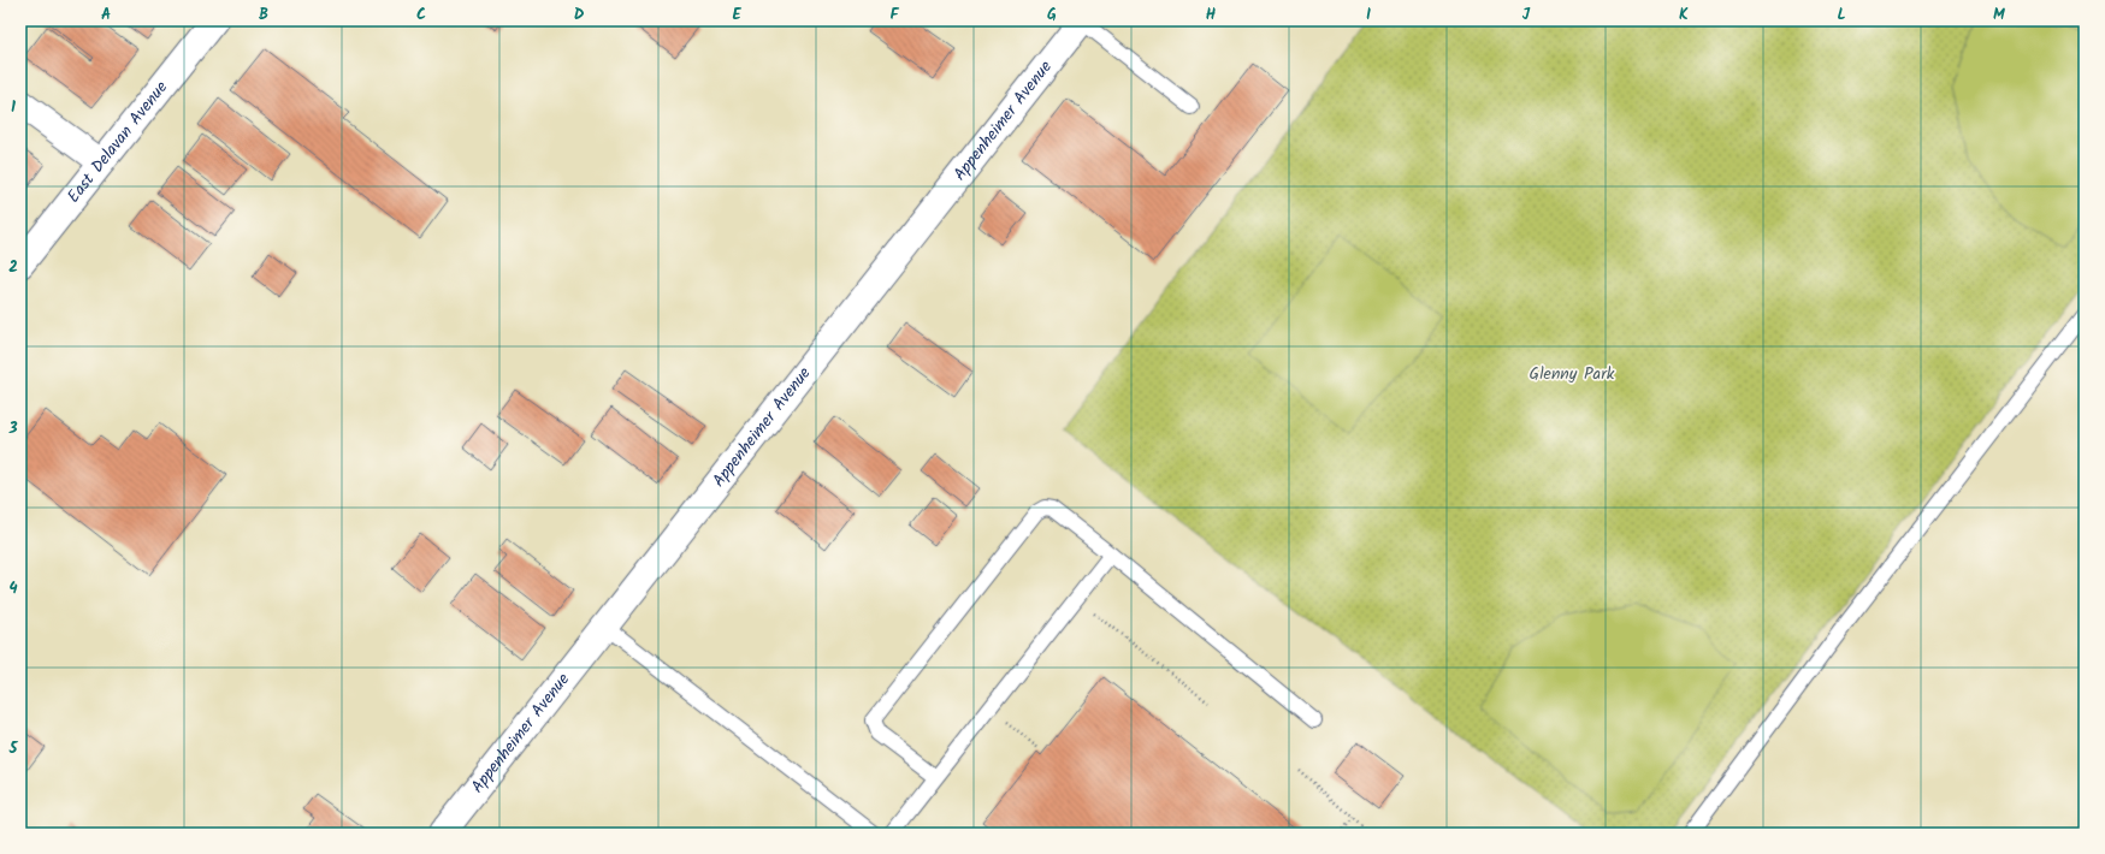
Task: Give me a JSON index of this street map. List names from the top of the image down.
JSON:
{
  "streets": {
    "street": ["Appenheimer Avenue", "East Delavan Avenue"]
  },
  "parks": ["Glenny Park"],
  "grid": {
    "columns": [
      "A",
      "B",
      "C",
      "D",
      "E",
      "F",
      "G",
      "H",
      "I",
      "J",
      "K",
      "L",
      "M"
    ],
    "rows": [
      "1",
      "2",
      "3",
      "4",
      "5"
    ]
  }
}
